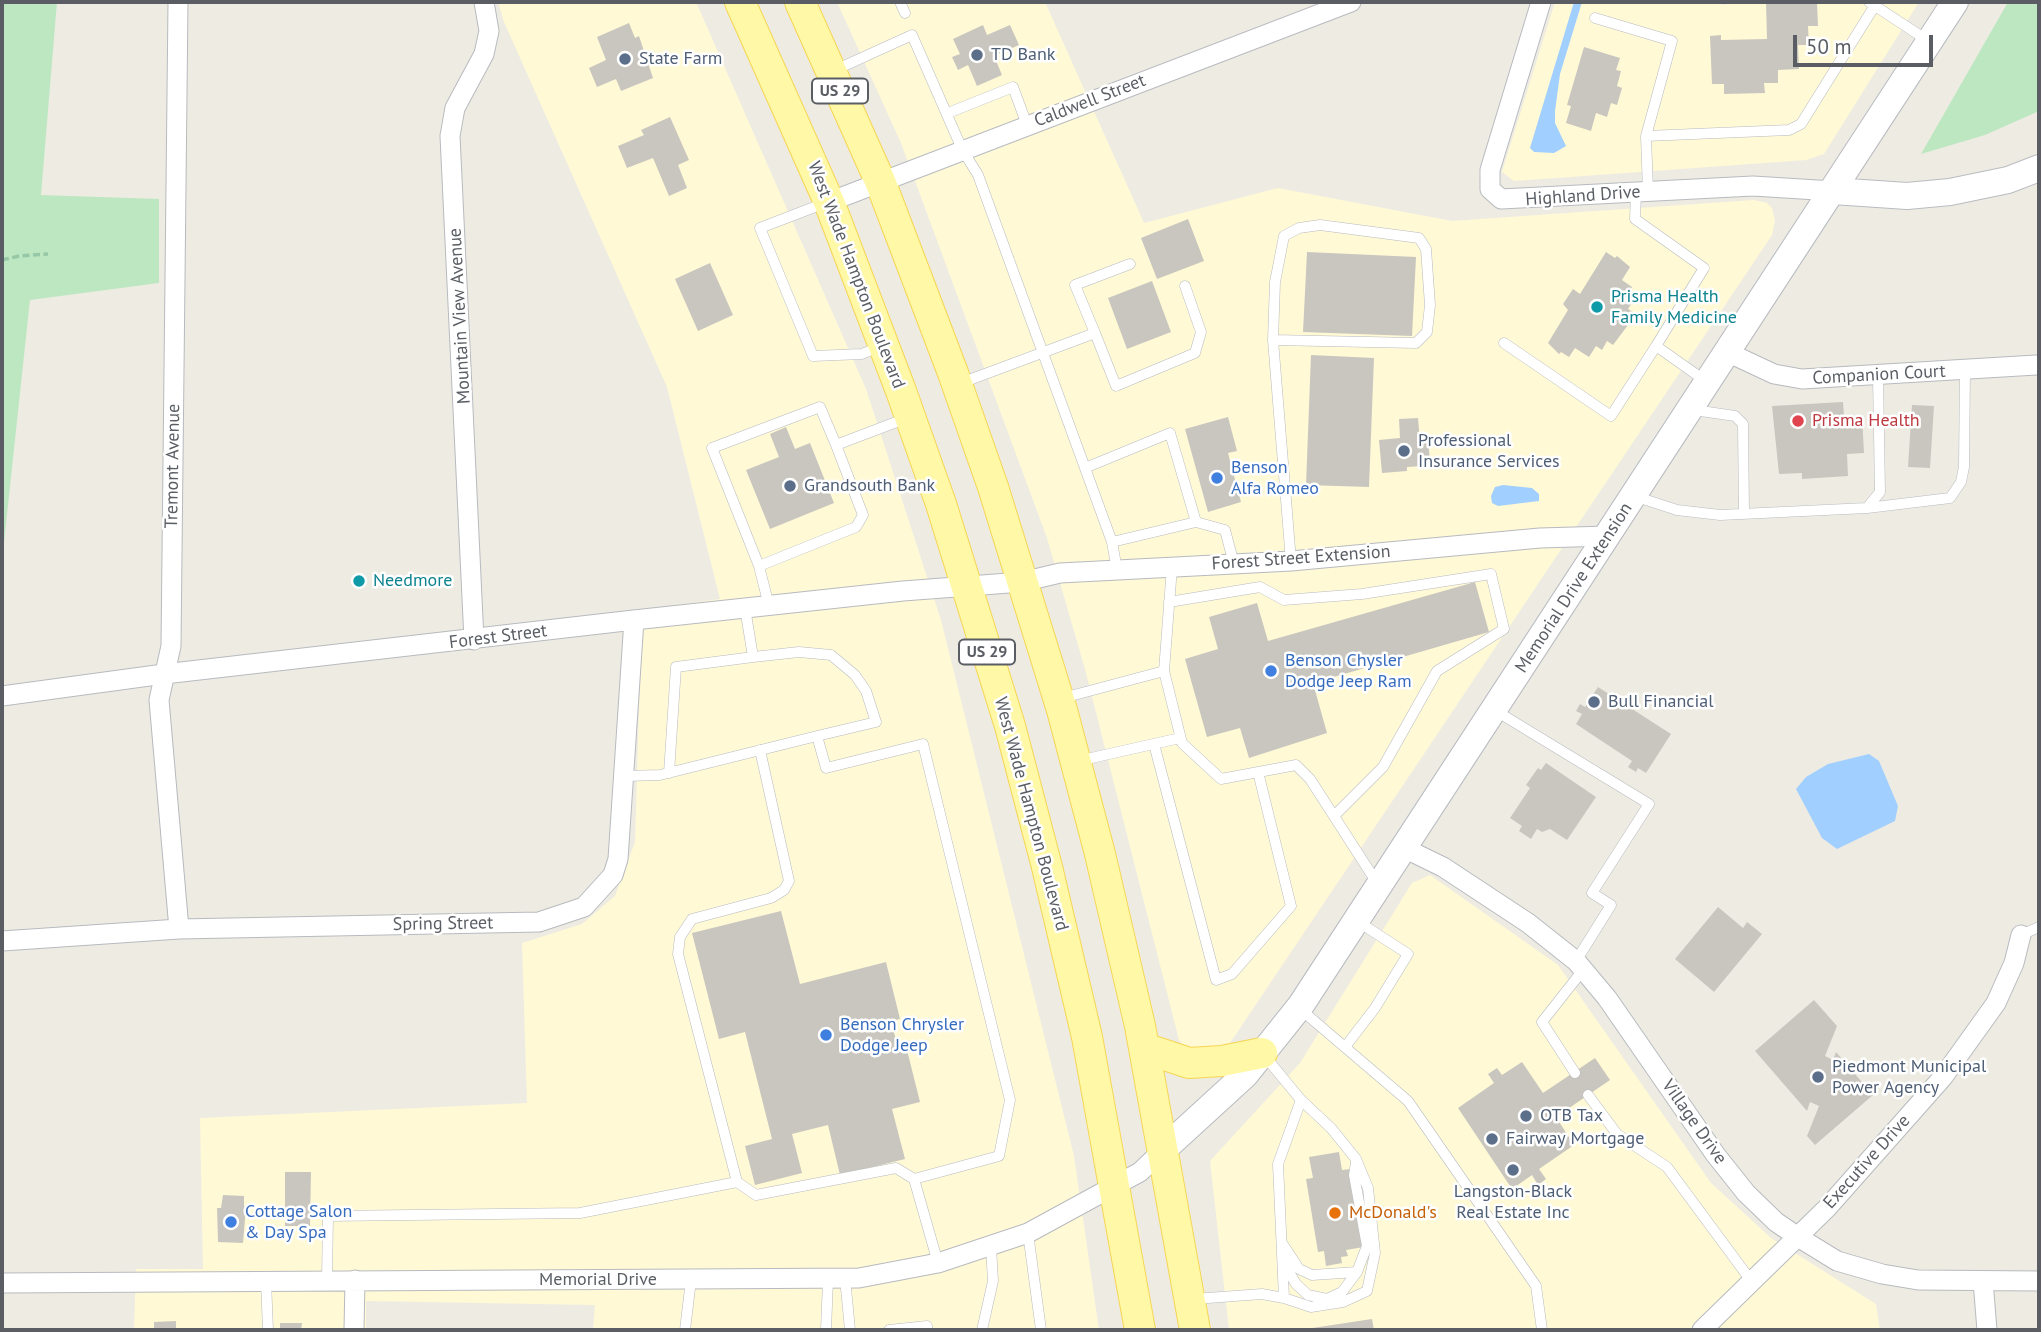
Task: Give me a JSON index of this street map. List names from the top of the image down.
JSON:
{
  "streets": {
    "main road": ["US 29", "West Wade Hampton Boulevard"],
    "street": [
      "Caldwell Street",
      "Highland Drive",
      "Mountain View Avenue",
      "Companion Court",
      "Tremont Avenue",
      "Forest Street Extension",
      "Memorial Drive Extension",
      "Forest Street",
      "Spring Street",
      "Village Drive",
      "Executive Drive",
      "Memorial Drive"
    ]
  },
  "crossings": [
    ["Caldwell Street", "West Wade Hampton Boulevard"],
    ["Highland Drive", "Memorial Drive Extension"],
    ["West Wade Hampton Boulevard", "Forest Street Extension"],
    ["West Wade Hampton Boulevard", "Memorial Drive Extension"],
    ["West Wade Hampton Boulevard", "Forest Street"],
    ["West Wade Hampton Boulevard", "Memorial Drive"],
    ["Mountain View Avenue", "Forest Street"],
    ["Companion Court", "Memorial Drive Extension"],
    ["Tremont Avenue", "Forest Street"],
    ["Tremont Avenue", "Spring Street"],
    ["Forest Street Extension", "Memorial Drive Extension"],
    ["Forest Street Extension", "Forest Street"],
    ["Memorial Drive Extension", "Village Drive"],
    ["Memorial Drive Extension", "Memorial Drive"],
    ["Forest Street", "Spring Street"],
    ["Village Drive", "Executive Drive"]
  ],
  "places": [
    "TD Bank",
    "State Farm",
    "Prisma Health Family Medicine",
    "Prisma Health",
    "Professional Insurance Services",
    "Benson Alfa Romeo",
    "Grandsouth Bank",
    "Needmore",
    "Benson Chysler Dodge Jeep Ram",
    "Bull Financial",
    "Benson Chrysler Dodge Jeep",
    "Piedmont Municipal Power Agency",
    "OTB Tax",
    "Fairway Mortgage",
    "Langston-Black Real Estate Inc",
    "McDonald's",
    "Cottage Salon & Day Spa"
  ],
  "scale_bar": "50 m"
}
